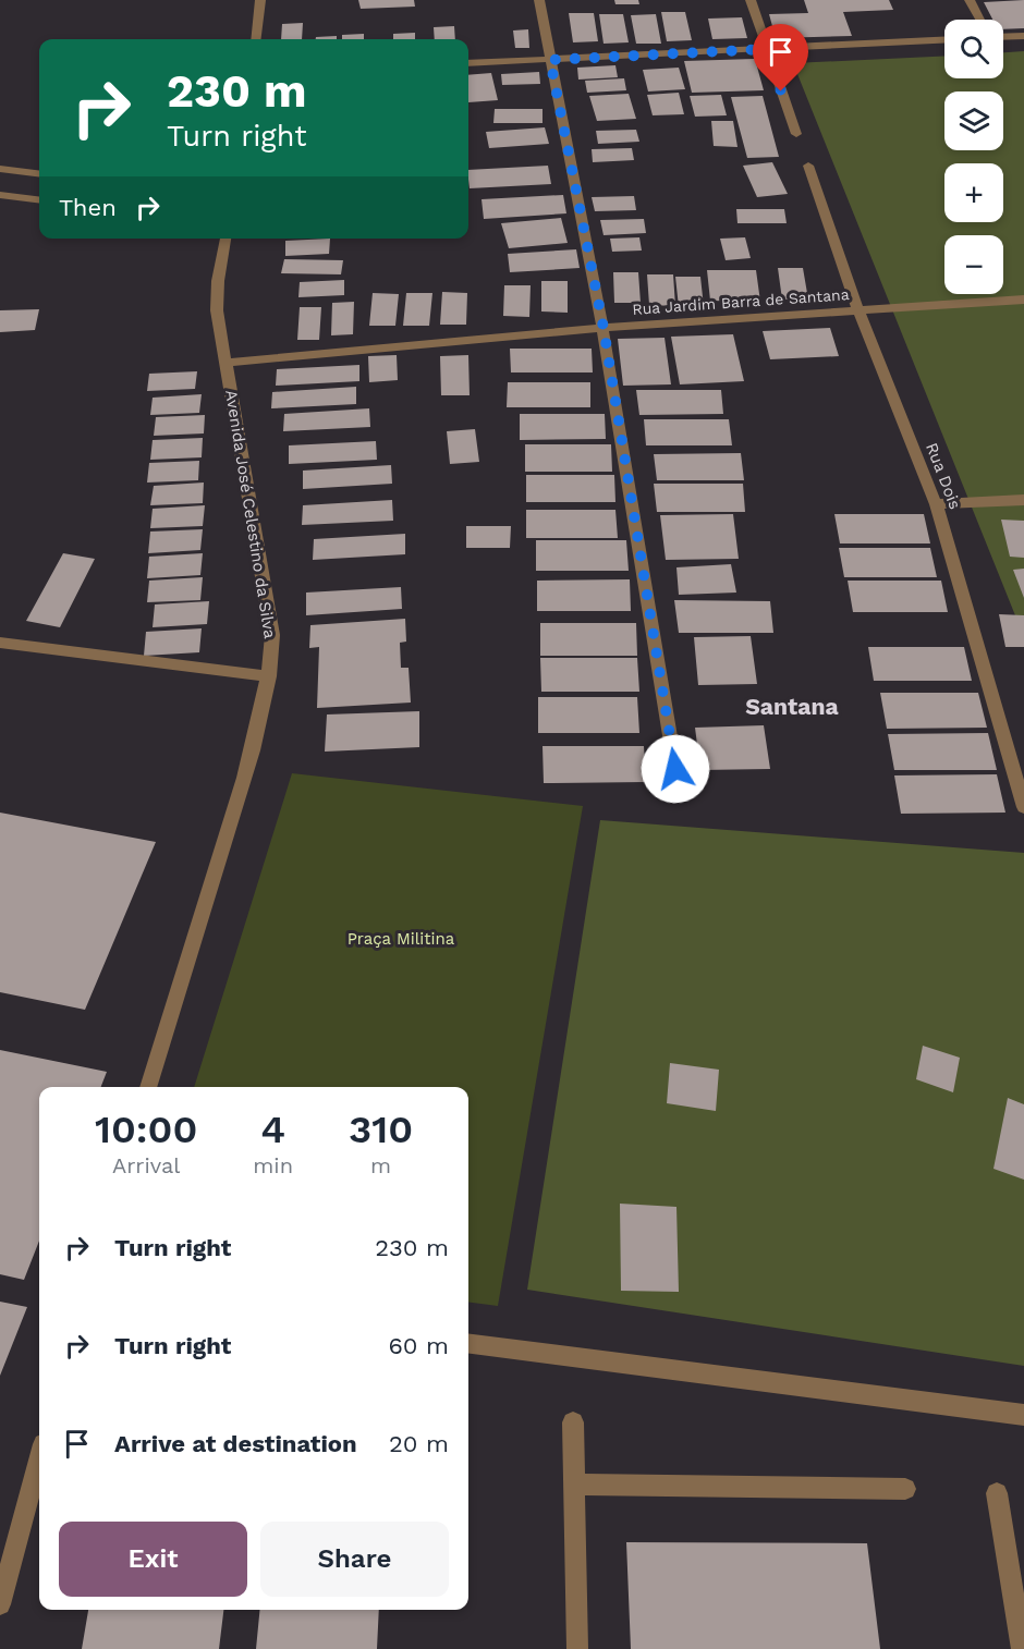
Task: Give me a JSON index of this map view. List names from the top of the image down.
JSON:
{
  "streets": {
    "street": ["Rua Jardim Barra de Santana", "Rua Dois", "Avenida José Celestino da Silva"]
  },
  "crossings": [
    ["Rua Jardim Barra de Santana", "Rua Dois"],
    ["Rua Jardim Barra de Santana", "Avenida José Celestino da Silva"]
  ],
  "districts": ["Santana"],
  "parks": ["Praça Militina"],
  "page": {
    "map_buttons": ["+", "−"],
    "turn": ["230 m", "Turn right"],
    "then": "Then",
    "eta": [
      "10:00",
      "Arrival",
      "4",
      "min",
      "310",
      "m"
    ],
    "list": [
      {
        "name": "Turn right",
        "value": "230 m"
      },
      {
        "name": "Turn right",
        "value": "60 m"
      },
      {
        "name": "Arrive at destination",
        "value": "20 m"
      }
    ],
    "buttons": ["Exit", "Share"]
  }
}
